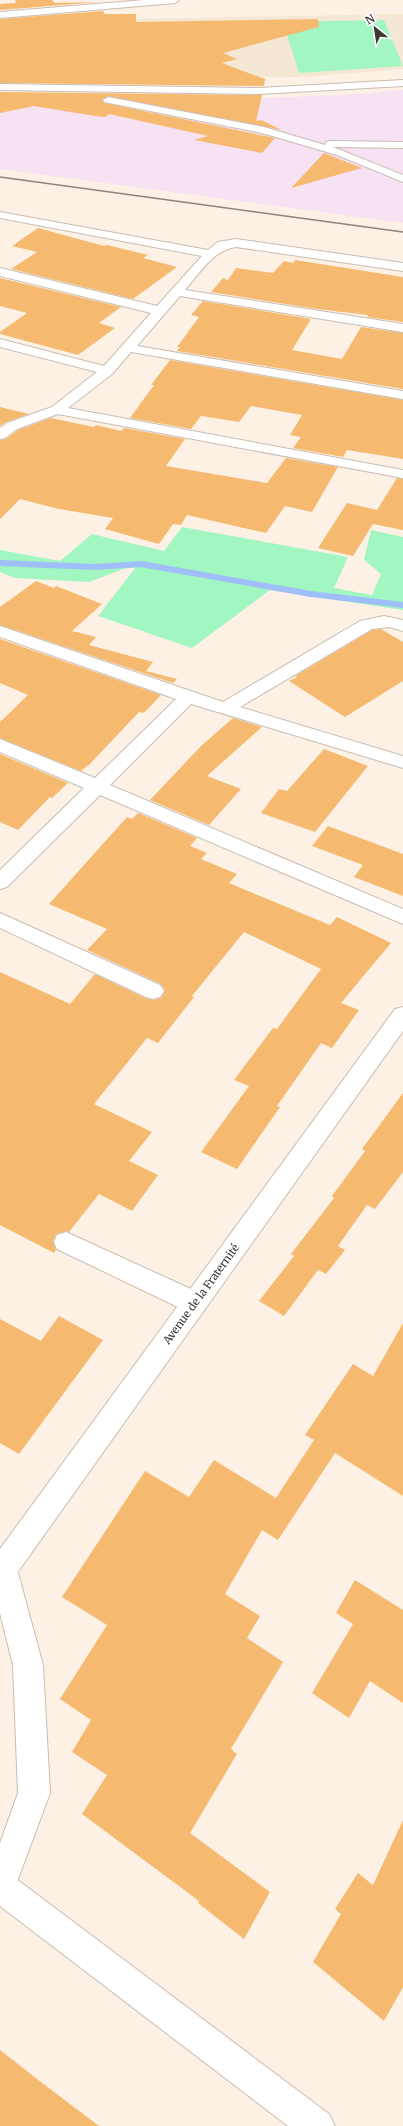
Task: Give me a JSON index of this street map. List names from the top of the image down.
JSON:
{
  "streets": {
    "street": ["Avenue de la Fraternité"]
  },
  "north": "top left"
}
